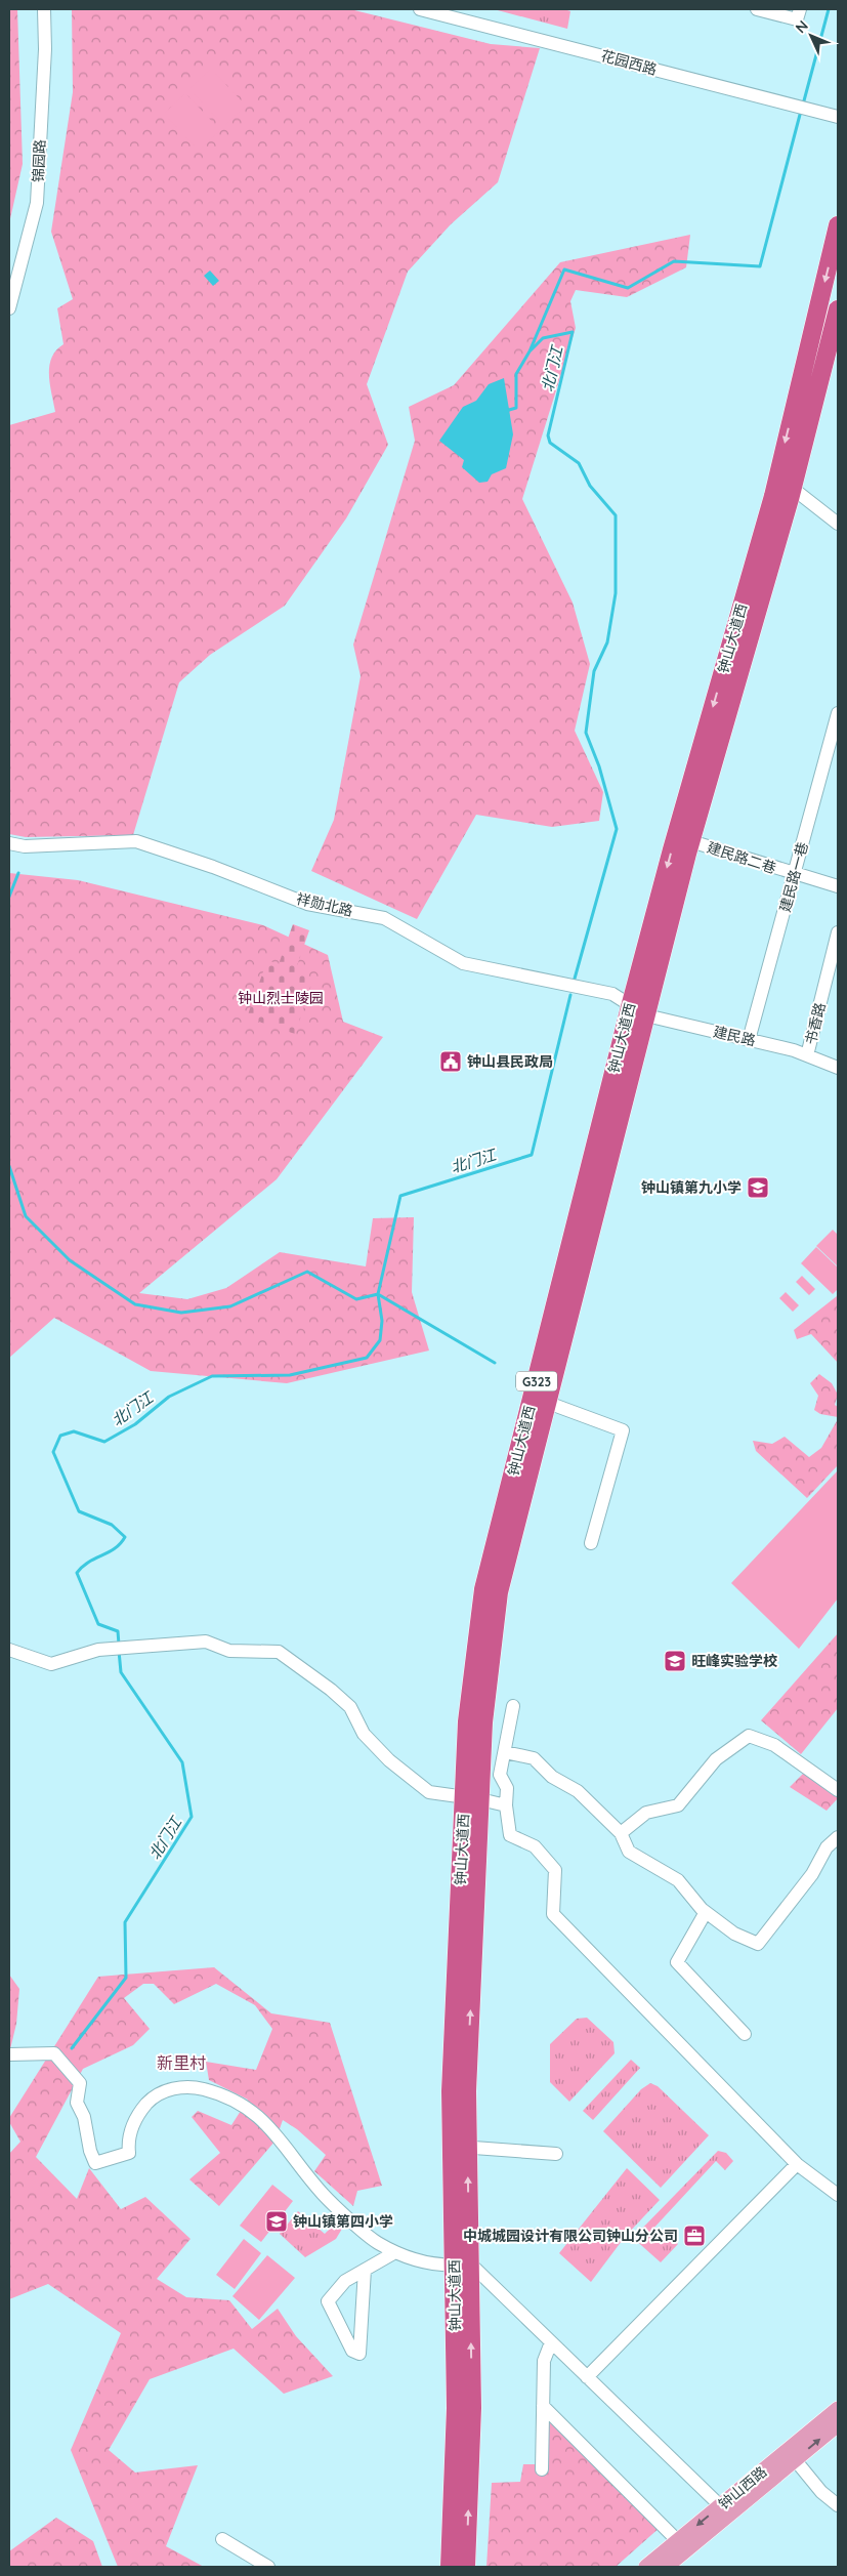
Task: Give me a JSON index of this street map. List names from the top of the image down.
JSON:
{
  "streets": {
    "highway": ["钟山大道西", "G323"],
    "main road": ["钟山西路"],
    "street": [
      "花园西路",
      "锦园路",
      "建民路二巷",
      "建民路一巷",
      "祥勋北路",
      "书香路",
      "建民路"
    ]
  },
  "crossings": [
    ["钟山大道西", "建民路二巷"],
    ["钟山大道西", "祥勋北路"],
    ["钟山大道西", "建民路"],
    ["建民路二巷", "建民路一巷"],
    ["建民路一巷", "建民路"],
    ["祥勋北路", "建民路"],
    ["书香路", "建民路"]
  ],
  "districts": ["新里村"],
  "water": ["北门江"],
  "parks": ["钟山烈士陵园"],
  "places": {
    "public building": ["钟山县民政局"],
    "school or university": ["钟山镇第九小学", "旺峰实验学校", "钟山镇第四小学"],
    "office": ["中城城园设计有限公司钟山分公司"]
  },
  "north": "top left"
}
